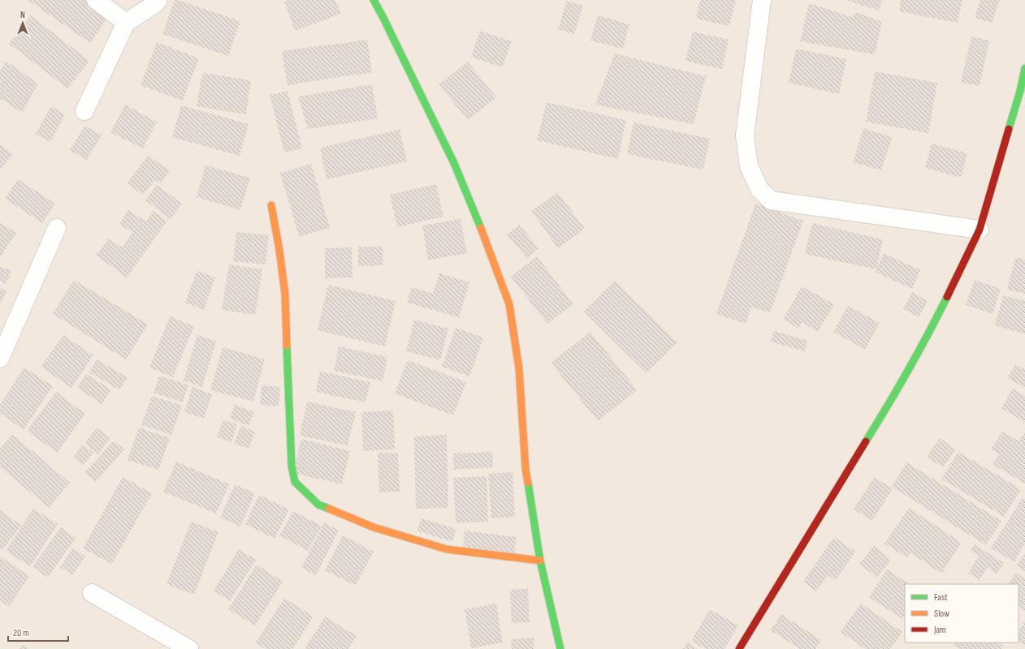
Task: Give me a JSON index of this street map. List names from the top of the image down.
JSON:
{
  "legend": ["Fast", "Slow", "Jam"],
  "scale_bar": "20 m",
  "north": "top"
}
